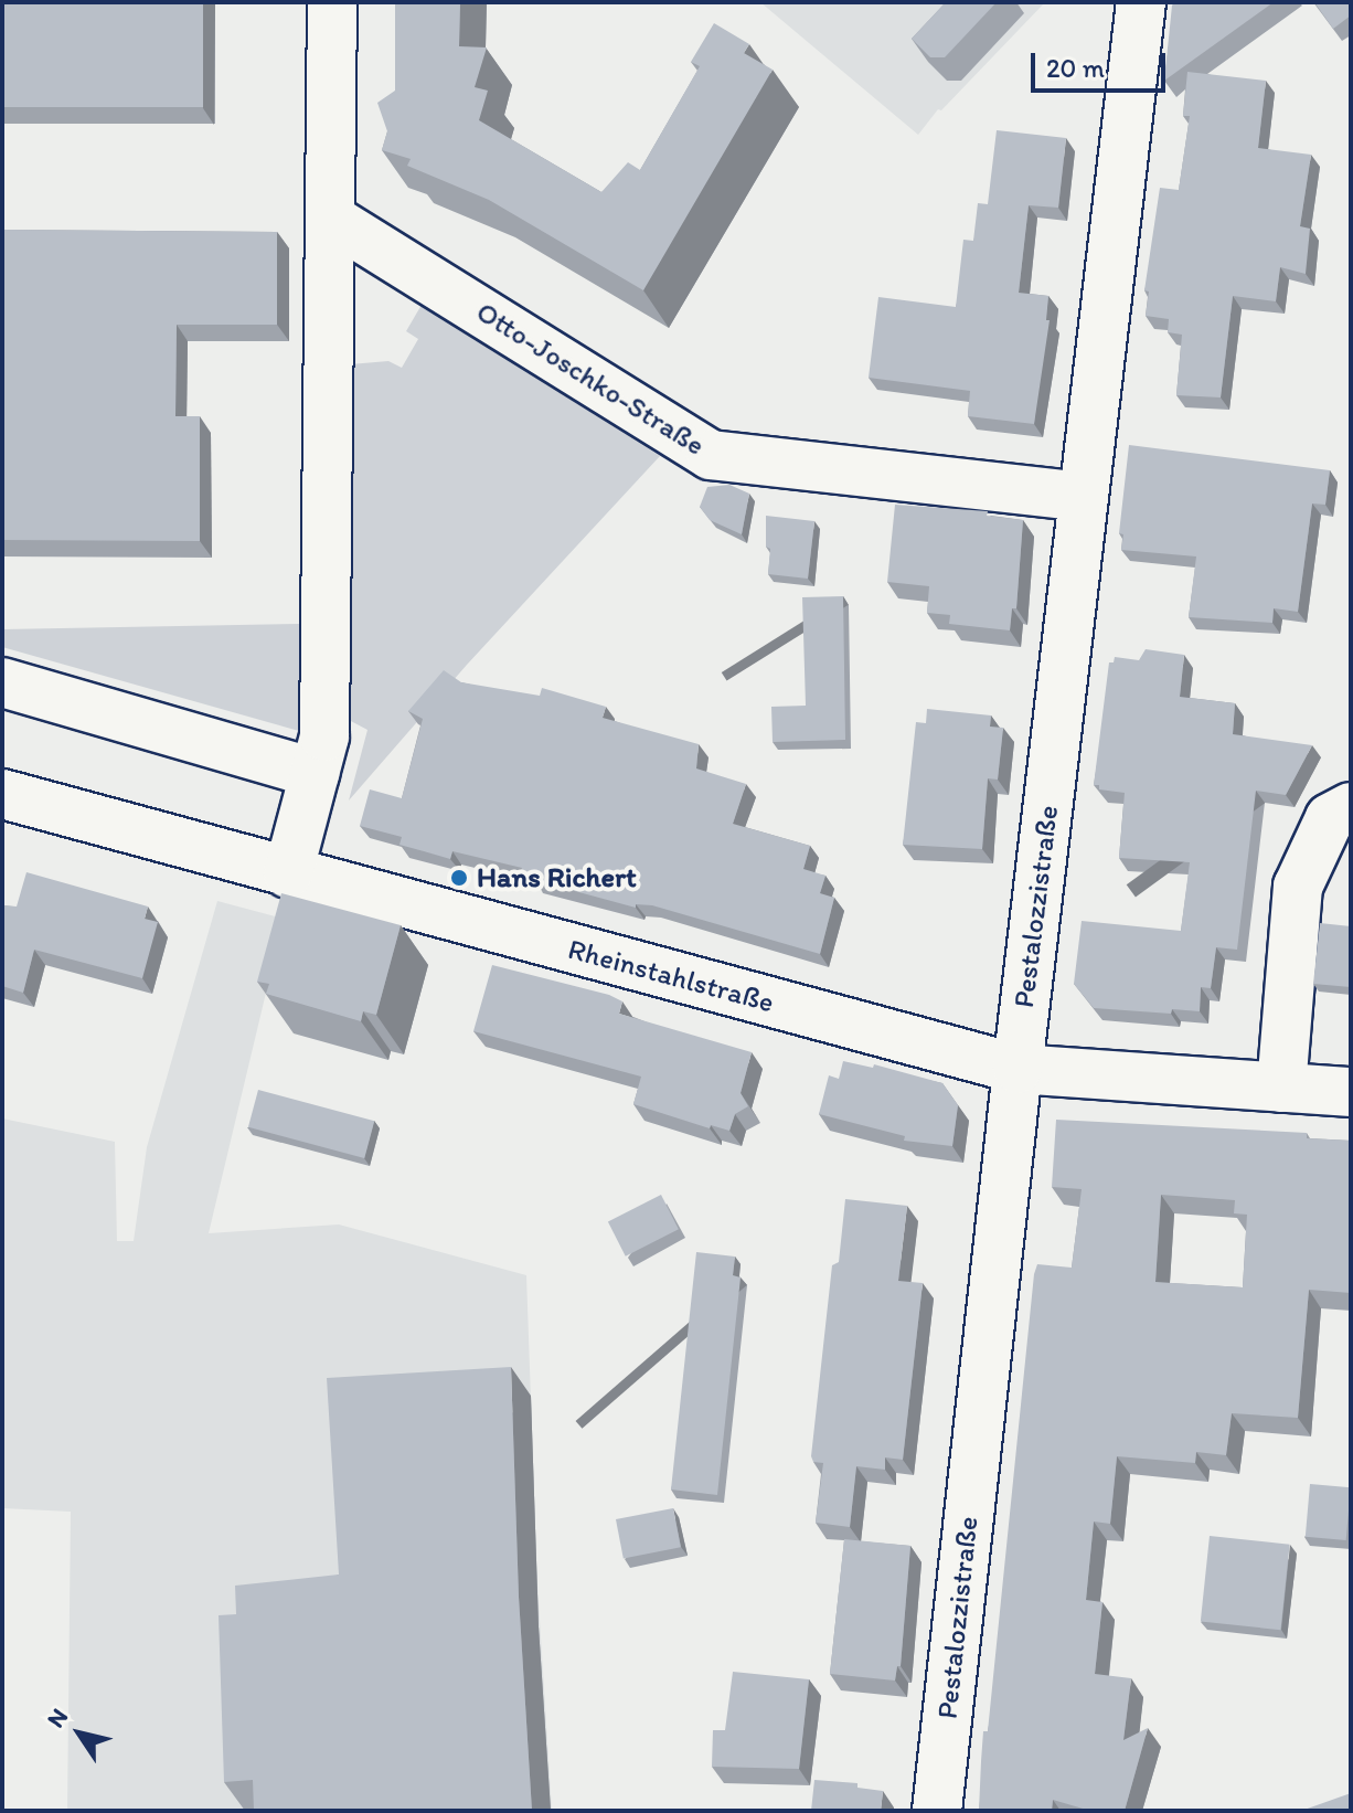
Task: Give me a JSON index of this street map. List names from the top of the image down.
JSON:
{
  "streets": {
    "street": ["Otto-Joschko-Straße", "Pestalozzistraße", "Rheinstahlstraße"]
  },
  "crossings": [
    ["Otto-Joschko-Straße", "Pestalozzistraße"],
    ["Pestalozzistraße", "Rheinstahlstraße"]
  ],
  "places": ["Hans Richert"],
  "scale_bar": "20 m",
  "north": "top left"
}
